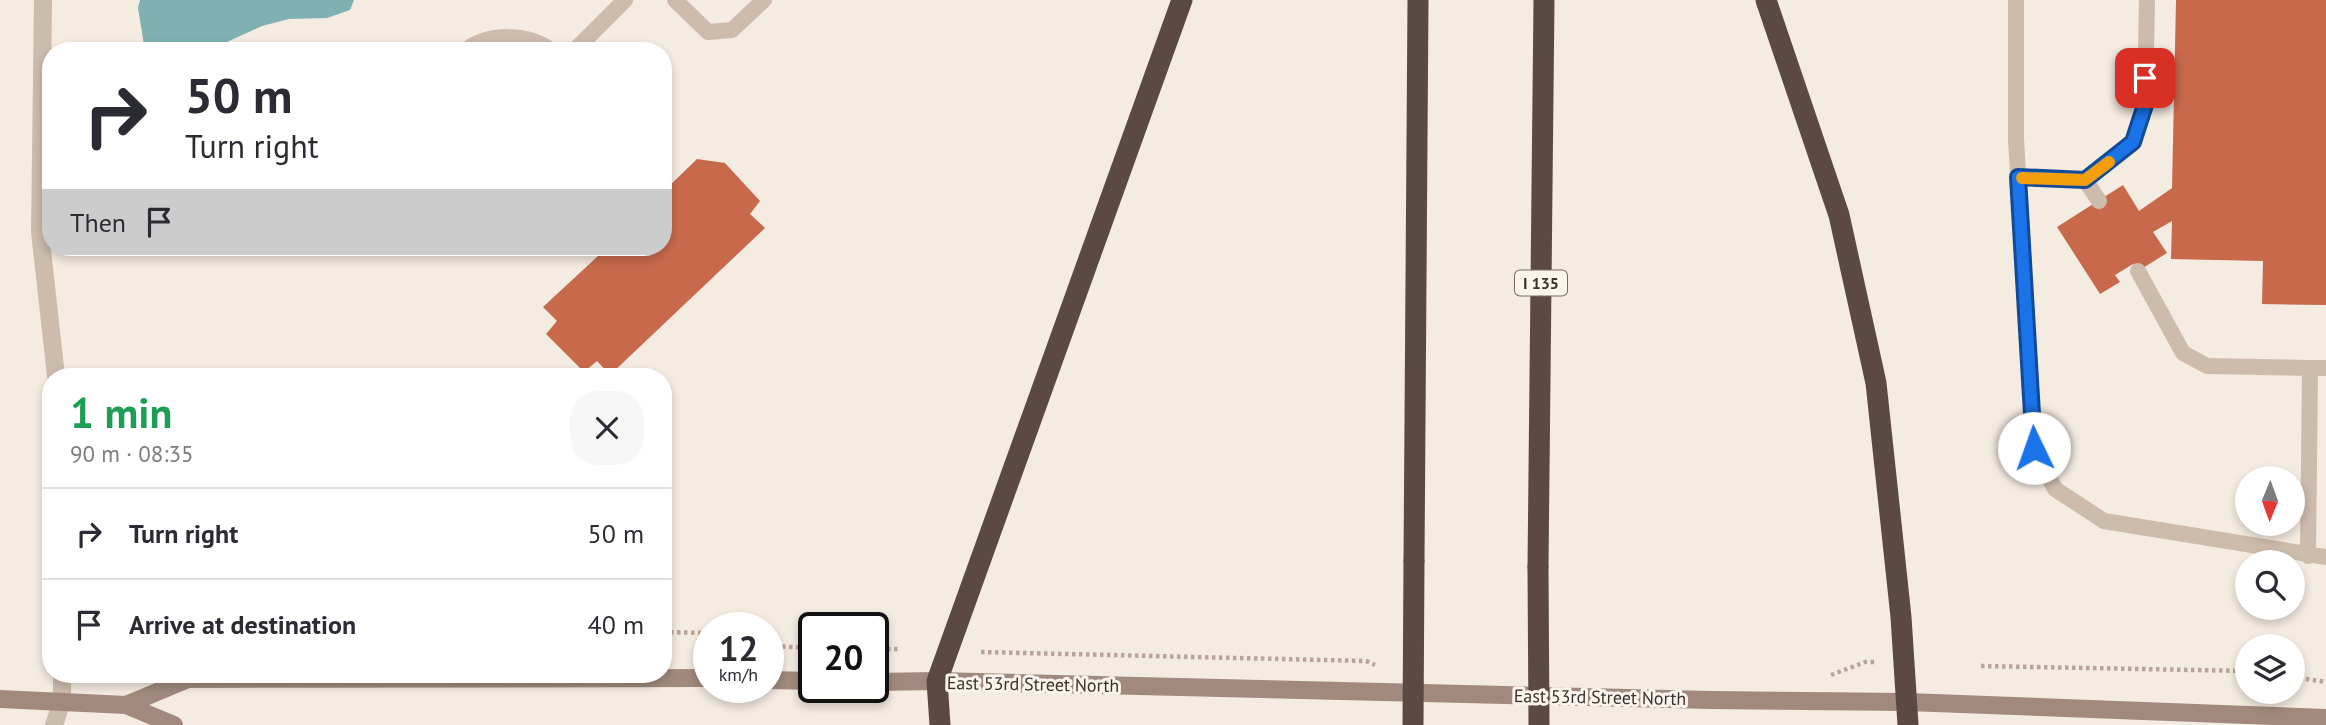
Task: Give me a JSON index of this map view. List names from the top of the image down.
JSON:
{
  "streets": {
    "highway": ["I 135"],
    "main road": ["East 53rd Street North"]
  },
  "north": "bottom",
  "page": {
    "turn": ["50 m", "Turn right"],
    "then": "Then",
    "heading": ["1 min", "90 m · 08:35"],
    "list": [
      {
        "name": "Turn right",
        "value": "50 m"
      },
      {
        "name": "Arrive at destination",
        "value": "40 m"
      }
    ],
    "speed": "12 km/h",
    "limit": "20"
  }
}
